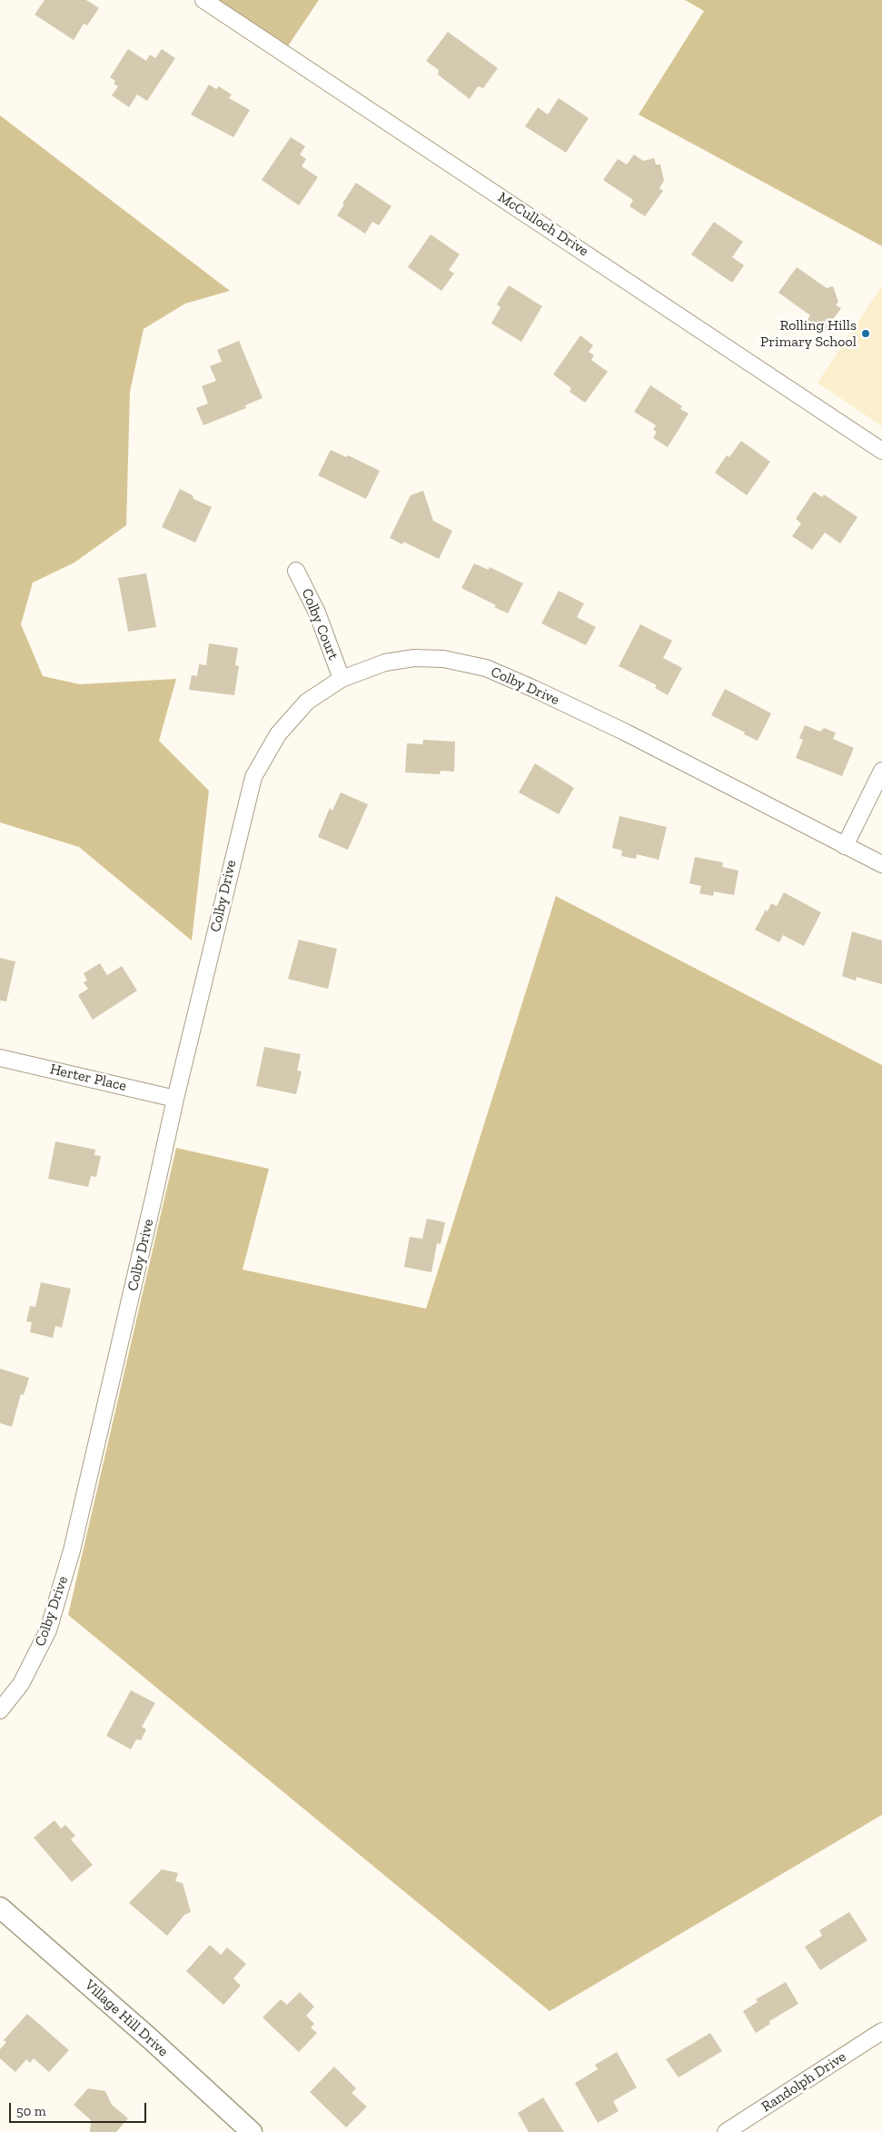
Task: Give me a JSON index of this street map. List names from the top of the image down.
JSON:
{
  "streets": {
    "street": [
      "McCulloch Drive",
      "Colby Court",
      "Colby Drive",
      "Herter Place",
      "Village Hill Drive",
      "Randolph Drive"
    ]
  },
  "crossings": [
    ["Colby Court", "Colby Drive"],
    ["Colby Drive", "Herter Place"]
  ],
  "places": ["Rolling Hills Primary School"],
  "scale_bar": "50 m"
}
